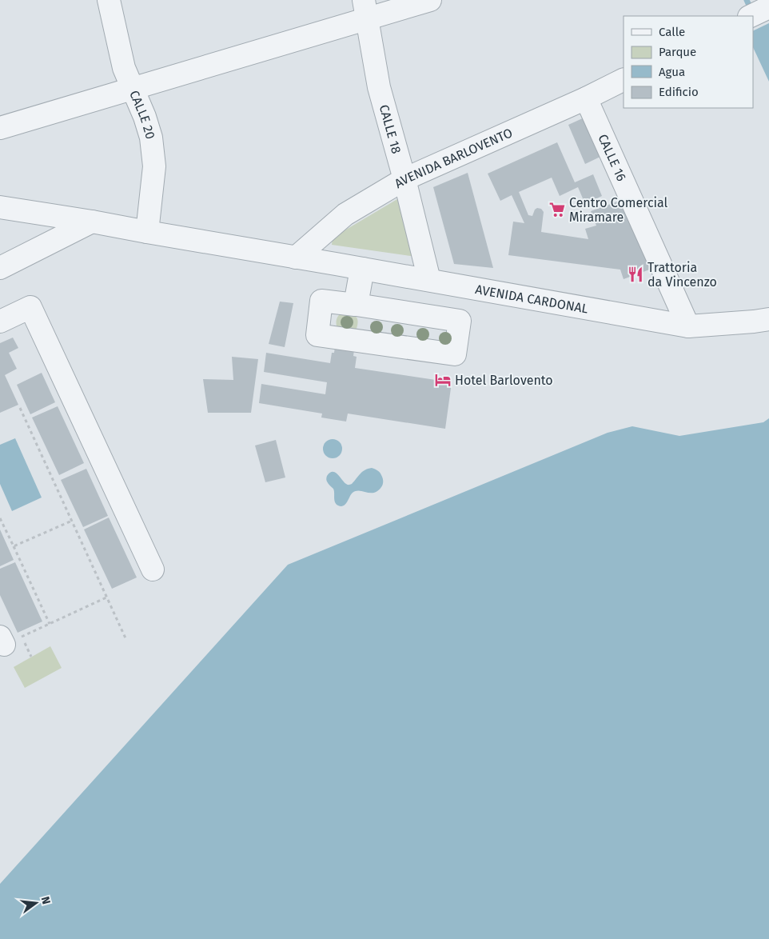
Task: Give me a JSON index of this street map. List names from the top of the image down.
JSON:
{
  "streets": {
    "street": [
      "CALLE 20",
      "CALLE 18",
      "CALLE 16",
      "AVENIDA BARLOVENTO",
      "AVENIDA CARDONAL"
    ]
  },
  "crossings": [
    ["CALLE 20", "AVENIDA CARDONAL"],
    ["CALLE 18", "AVENIDA BARLOVENTO"],
    ["CALLE 18", "AVENIDA CARDONAL"],
    ["CALLE 16", "AVENIDA BARLOVENTO"],
    ["CALLE 16", "AVENIDA CARDONAL"],
    ["AVENIDA BARLOVENTO", "AVENIDA CARDONAL"]
  ],
  "places": {
    "supermarket": ["Centro Comercial Miramare"],
    "restaurant": ["Trattoria da Vincenzo"],
    "hotel": ["Hotel Barlovento"]
  },
  "legend": [
    "Calle",
    "Parque",
    "Agua",
    "Edificio"
  ],
  "north": "right"
}
